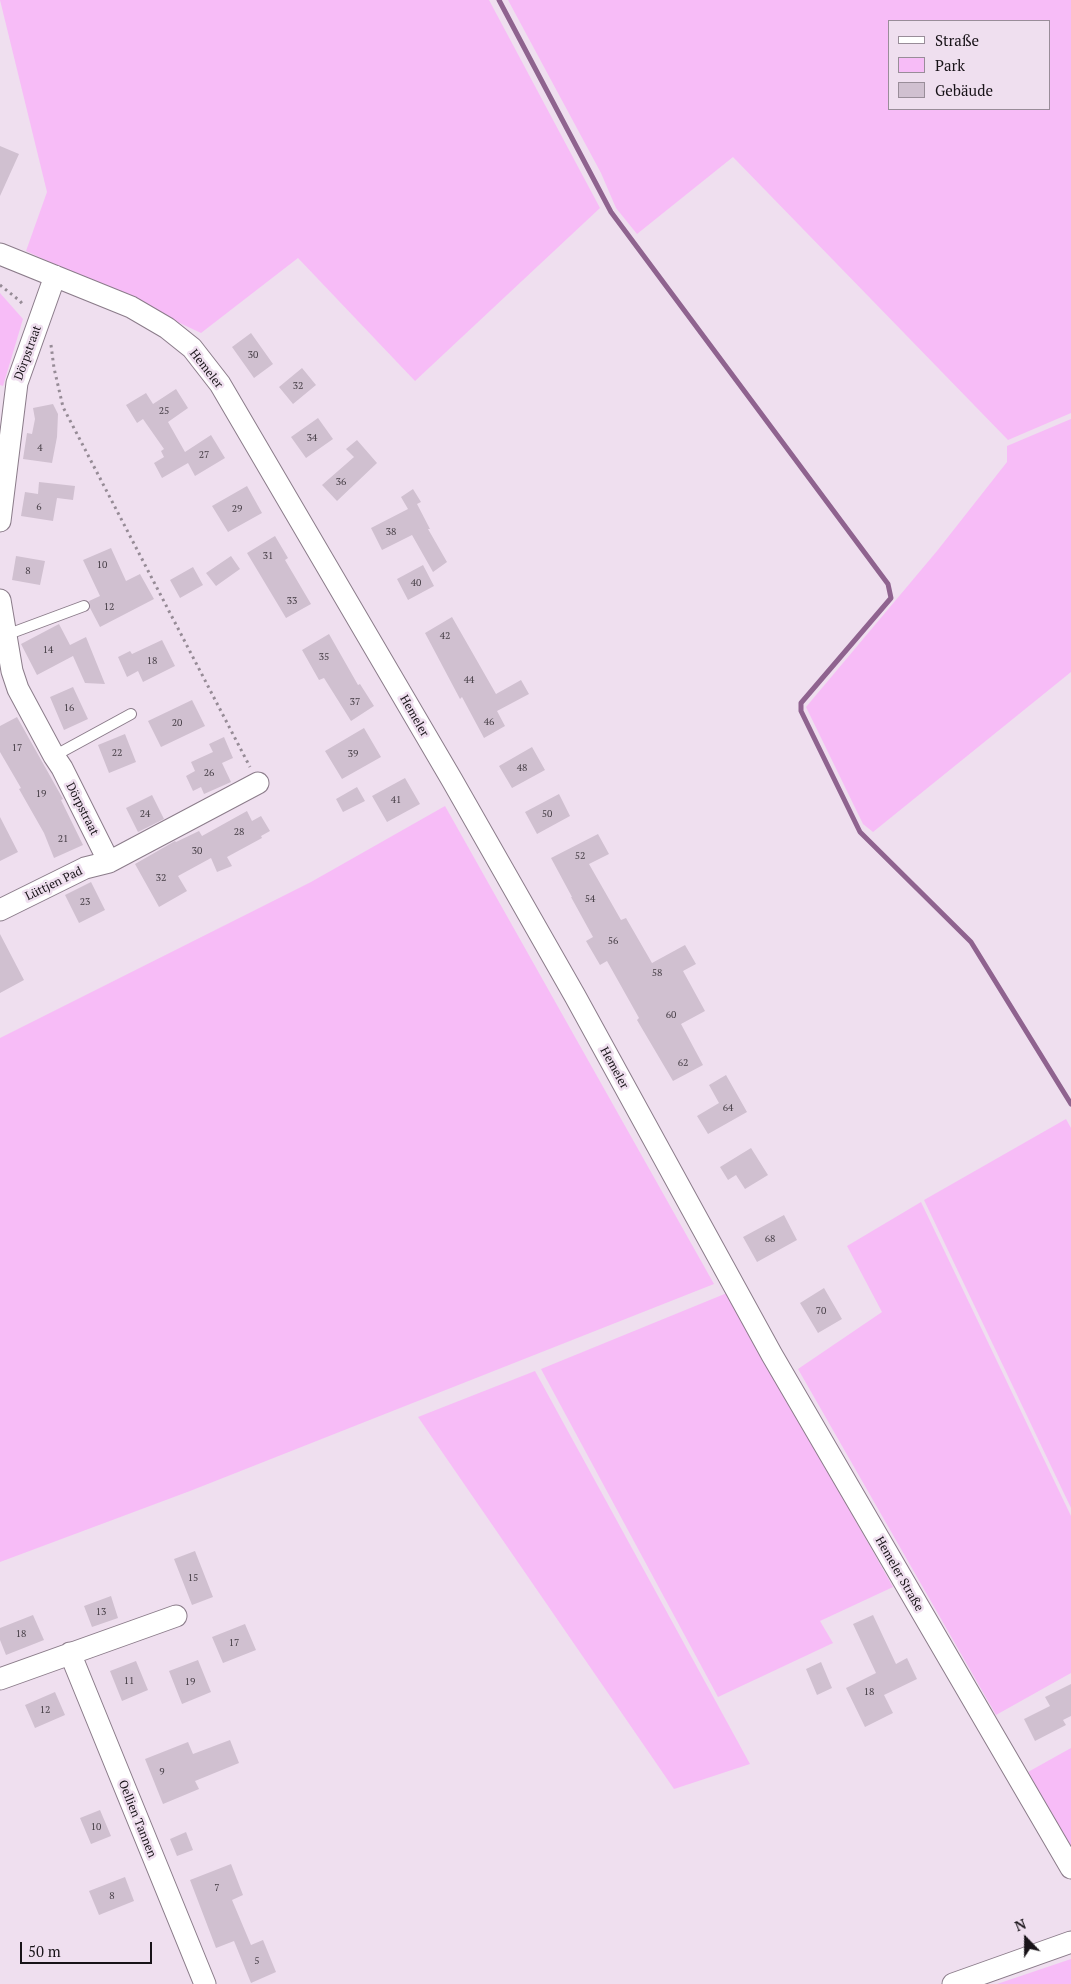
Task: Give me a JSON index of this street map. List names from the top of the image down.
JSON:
{
  "streets": {
    "street": [
      "Dörpstraat",
      "Hemeler",
      "Lüttjen Pad",
      "Hemeler Straße",
      "Oellien Tannen"
    ]
  },
  "crossings": [
    ["Dörpstraat", "Hemeler"],
    ["Dörpstraat", "Lüttjen Pad"],
    ["Hemeler", "Hemeler Straße"]
  ],
  "house_numbers": [
    "30",
    "32",
    "25",
    "34",
    "4",
    "27",
    "36",
    "6",
    "29",
    "38",
    "31",
    "10",
    "8",
    "40",
    "33",
    "12",
    "42",
    "14",
    "35",
    "18",
    "44",
    "37",
    "16",
    "46",
    "20",
    "17",
    "22",
    "39",
    "48",
    "26",
    "19",
    "41",
    "24",
    "50",
    "28",
    "21",
    "30",
    "52",
    "32",
    "54",
    "23",
    "56",
    "58",
    "60",
    "62",
    "64",
    "68",
    "70",
    "15",
    "13",
    "18",
    "17",
    "11",
    "19",
    "18",
    "12",
    "9",
    "10",
    "7",
    "8",
    "5"
  ],
  "legend": ["Straße", "Park", "Gebäude"],
  "scale_bar": "50 m",
  "north": "top"
}
